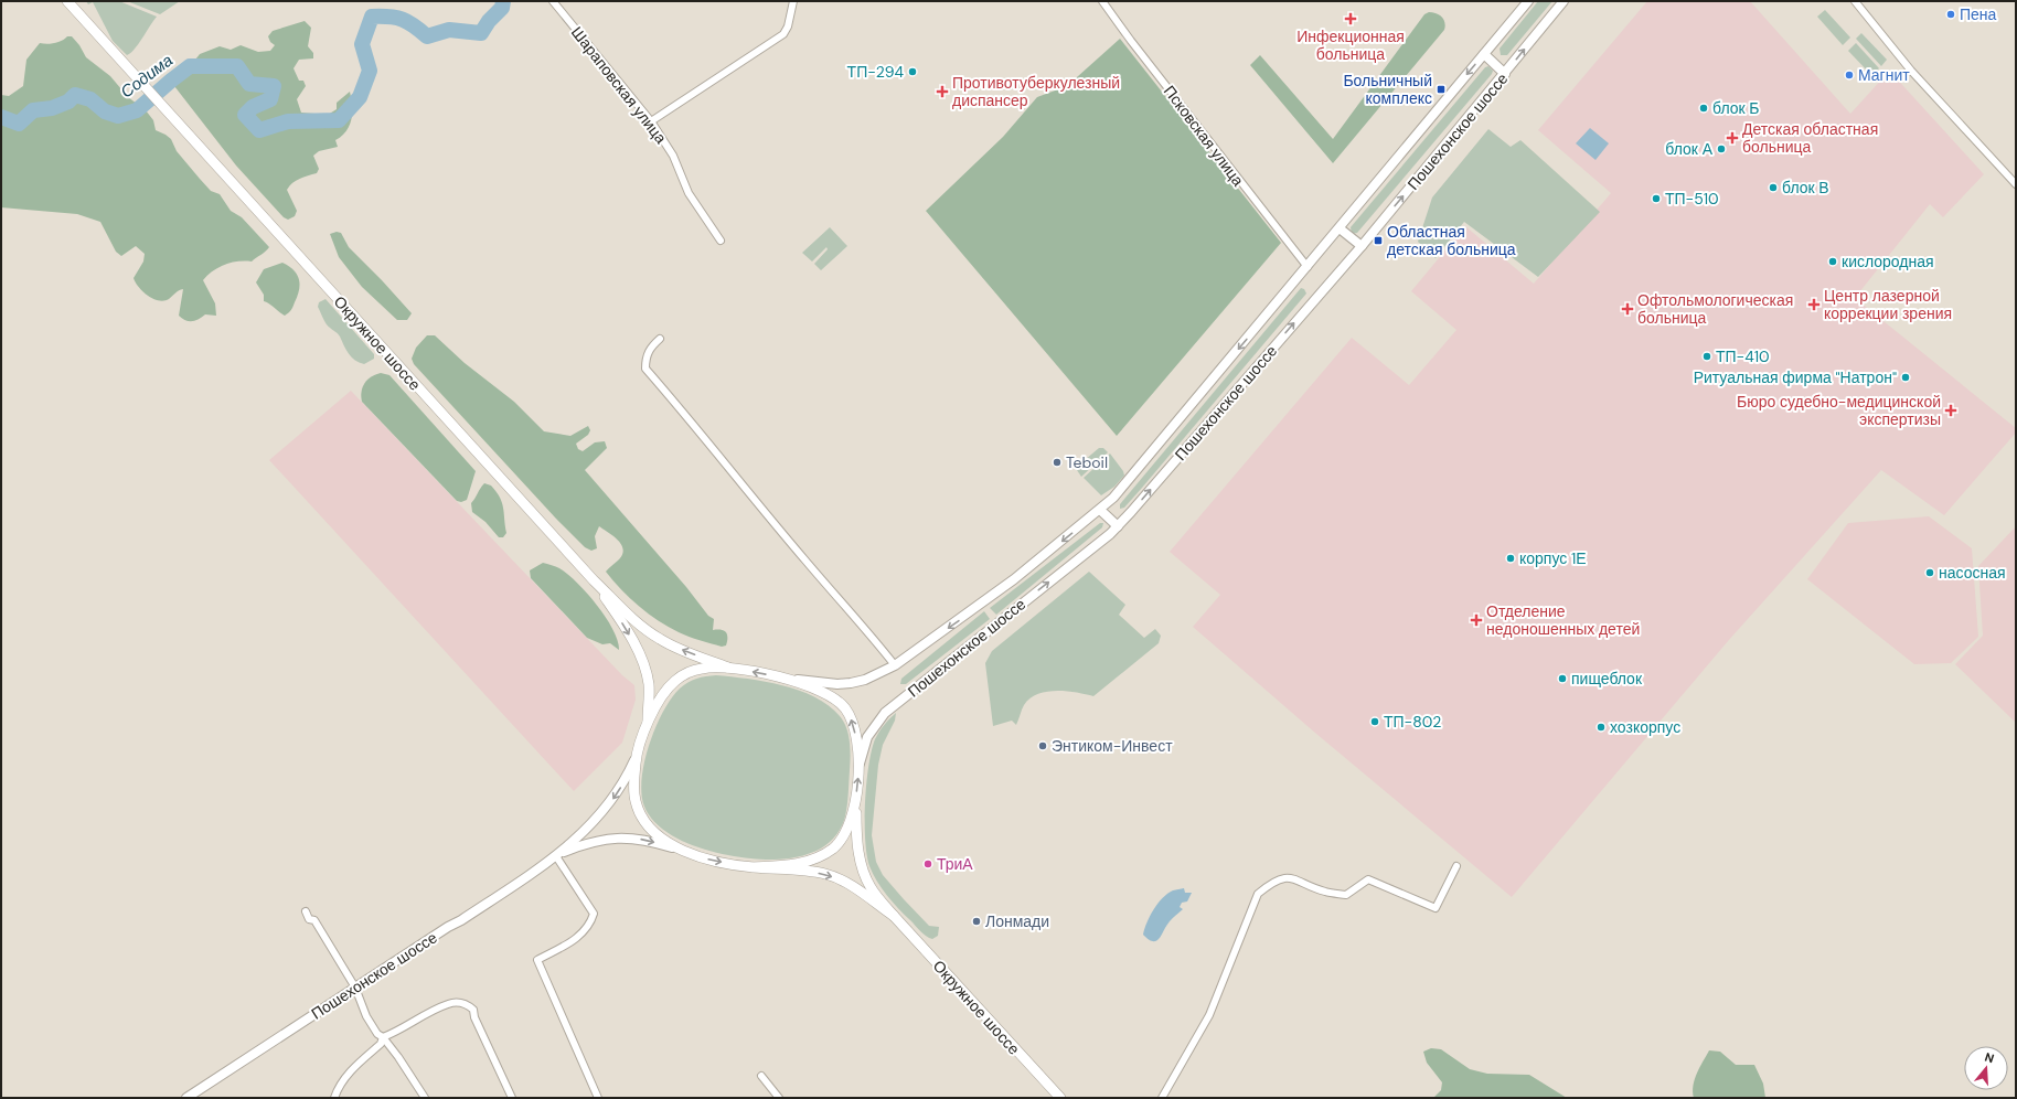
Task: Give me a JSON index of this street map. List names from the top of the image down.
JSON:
{
  "streets": {
    "main road": ["Пошехонское шоссе", "Окружное шоссе"],
    "street": ["Шараповская улица", "Псковская улица"]
  },
  "crossings": [
    ["Пошехонское шоссе", "Псковская улица"],
    ["Пошехонское шоссе", "Окружное шоссе"]
  ],
  "water": ["Содима"],
  "places": {
    "other": [
      "Пена",
      "ТП-294",
      "Магнит",
      "блок Б",
      "блок А",
      "блок В",
      "ТП-510",
      "кислородная",
      "ТП-410",
      "Ритуальная фирма \"Натрон\"",
      "Teboil",
      "корпус 1Е",
      "насосная",
      "пищеблок",
      "ТП-802",
      "хозкорпус",
      "Энтиком-Инвест",
      "ТриА",
      "Лонмади"
    ],
    "health": [
      "Инфекционная больница",
      "Противотуберкулезный диспансер",
      "Детская областная больница",
      "Центр лазерной коррекции зрения",
      "Офтольмологическая больница",
      "Бюро судебно-медицинской экспертизы",
      "Отделение недоношенных детей"
    ],
    "transit": ["Больничный комплекс", "Областная детская больница"]
  },
  "north": "top"
}
